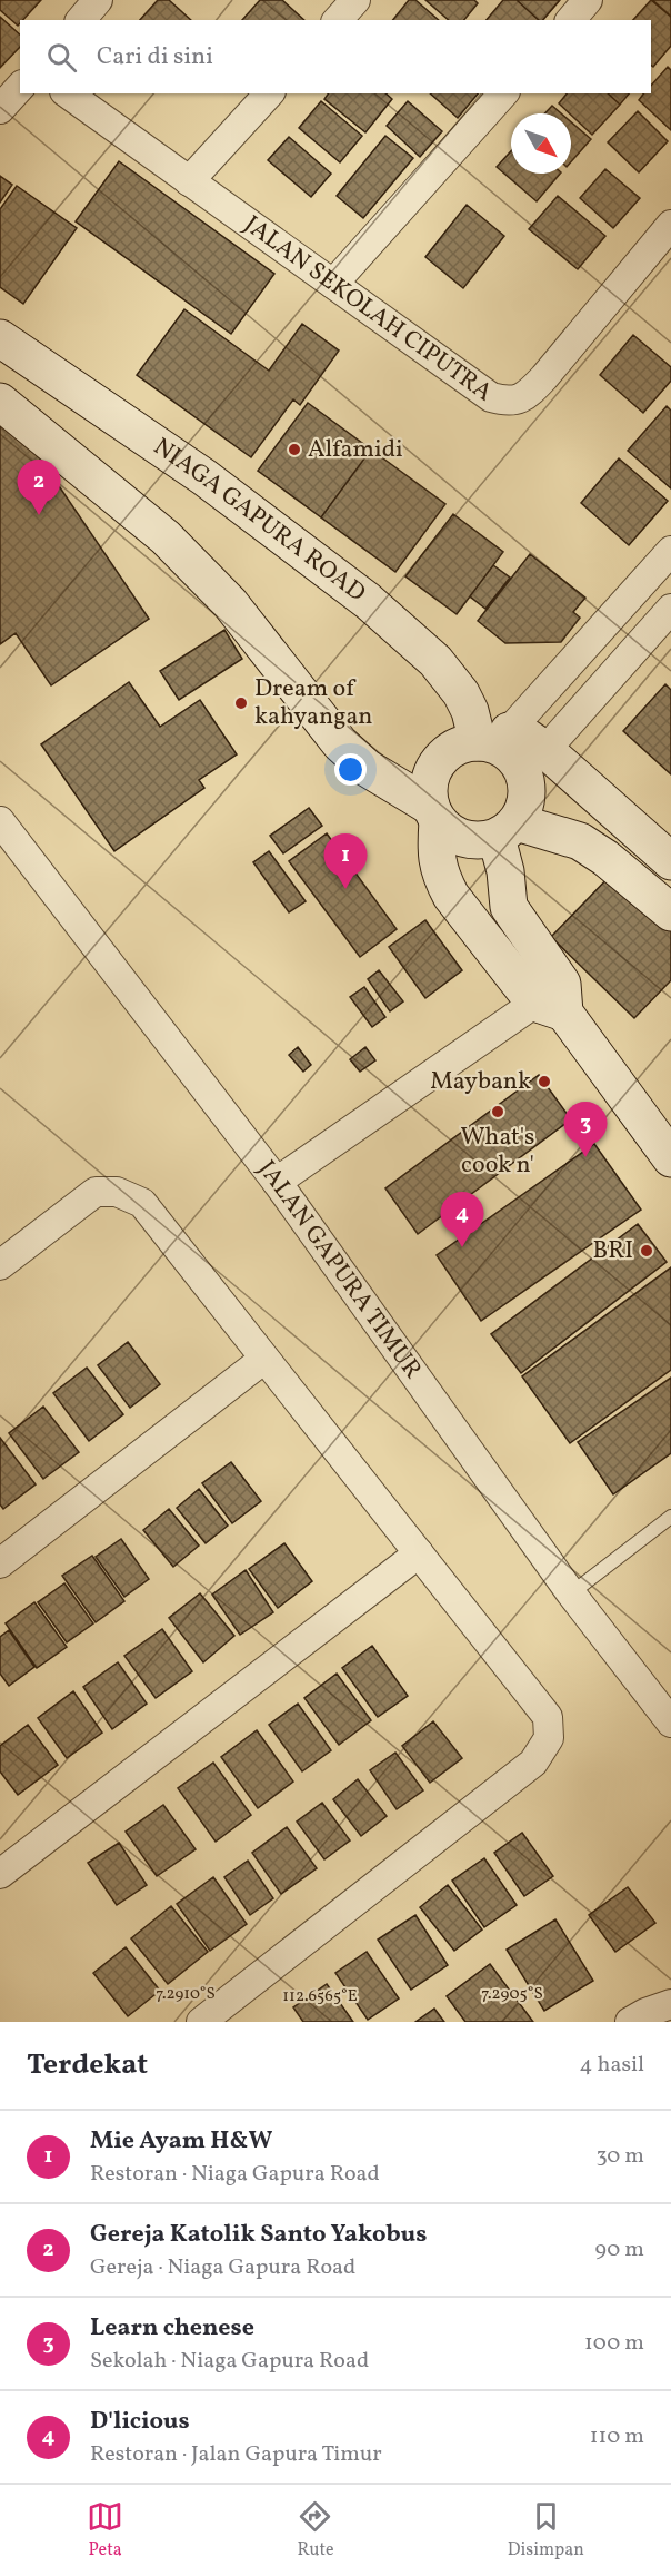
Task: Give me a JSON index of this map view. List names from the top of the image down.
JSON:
{
  "streets": {
    "street": ["JALAN SEKOLAH CIPUTRA", "NIAGA GAPURA ROAD", "JALAN GAPURA TIMUR"]
  },
  "places": [
    "Alfamidi",
    "Dream of kahyangan",
    "Maybank",
    "What's cook n'",
    "BRI"
  ],
  "north": "bottom right",
  "page": {
    "search": "Cari di sini",
    "pins": [
      "2",
      "1",
      "3",
      "4"
    ],
    "heading": ["Terdekat", "4 hasil"],
    "list": [
      {
        "mark": "1",
        "name": "Mie Ayam H&W",
        "note": "Restoran · Niaga Gapura Road",
        "value": "30 m"
      },
      {
        "mark": "2",
        "name": "Gereja Katolik Santo Yakobus",
        "note": "Gereja · Niaga Gapura Road",
        "value": "90 m"
      },
      {
        "mark": "3",
        "name": "Learn chenese",
        "note": "Sekolah · Niaga Gapura Road",
        "value": "100 m"
      },
      {
        "mark": "4",
        "name": "D'licious",
        "note": "Restoran · Jalan Gapura Timur",
        "value": "110 m"
      }
    ],
    "nav": ["Peta", "Rute", "Disimpan"]
  },
  "coordinates": ["7.2910°S", "7.2905°S", "112.6565°E"]
}
